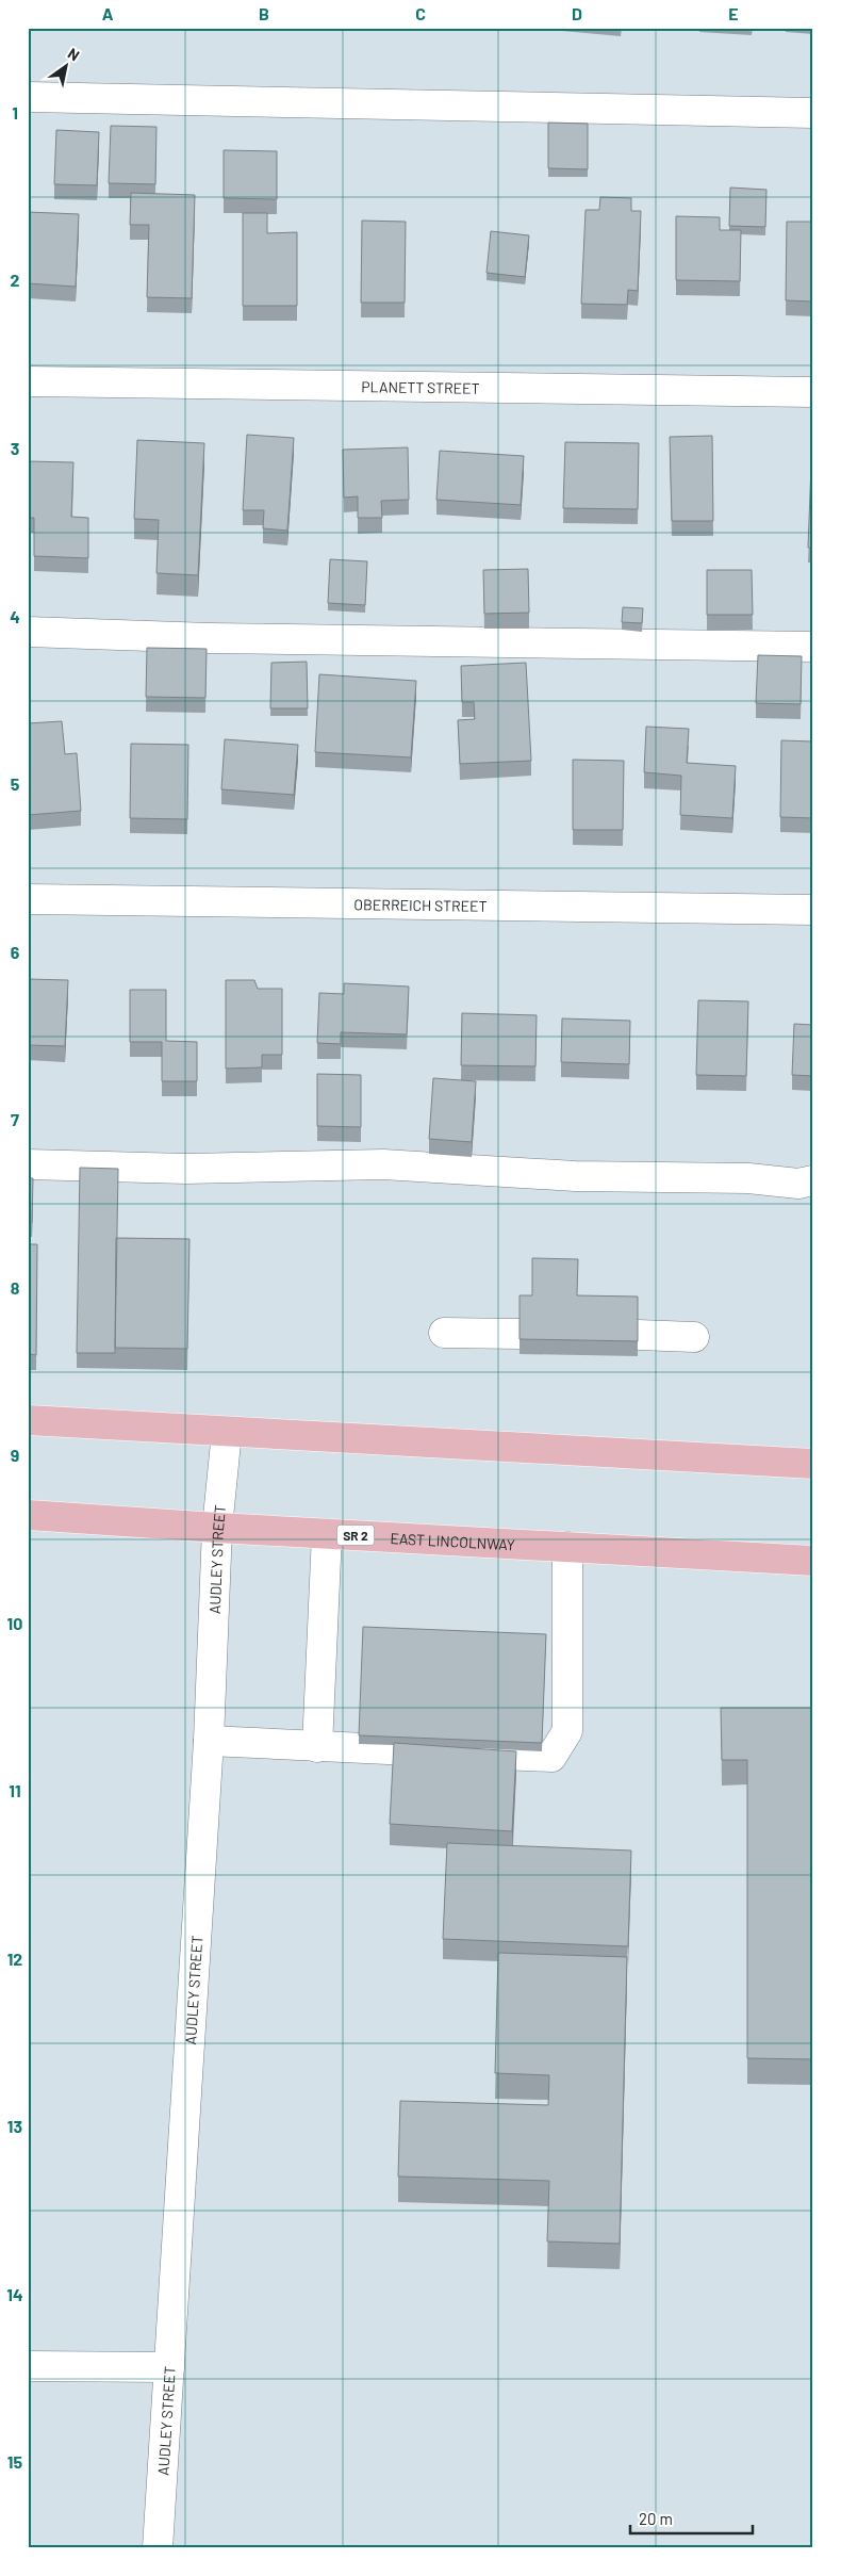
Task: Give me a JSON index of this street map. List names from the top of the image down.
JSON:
{
  "streets": {
    "main road": ["SR 2", "EAST LINCOLNWAY"],
    "street": ["PLANETT STREET", "OBERREICH STREET", "AUDLEY STREET"]
  },
  "crossings": [
    ["EAST LINCOLNWAY", "AUDLEY STREET"]
  ],
  "scale_bar": "20 m",
  "north": "top right",
  "grid": {
    "columns": [
      "A",
      "B",
      "C",
      "D",
      "E"
    ],
    "rows": [
      "1",
      "2",
      "3",
      "4",
      "5",
      "6",
      "7",
      "8",
      "9",
      "10",
      "11",
      "12",
      "13",
      "14",
      "15"
    ]
  }
}
